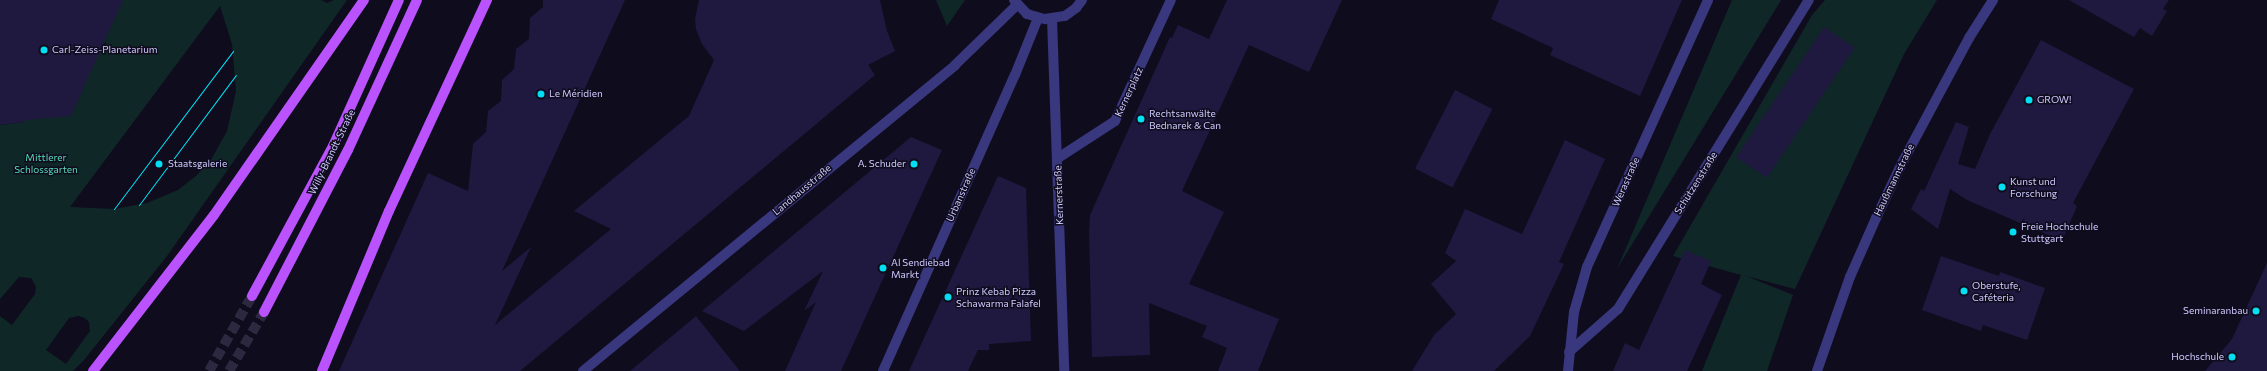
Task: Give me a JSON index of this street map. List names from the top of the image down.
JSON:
{
  "streets": {
    "main road": ["Willy-Brandt-Straße"],
    "street": [
      "Kernerplatz",
      "Haußmannstraße",
      "Werastraße",
      "Schützenstraße",
      "Landhausstraße",
      "Urbanstraße",
      "Kernerstraße"
    ]
  },
  "crossings": [
    ["Kernerplatz", "Kernerstraße"],
    ["Werastraße", "Schützenstraße"]
  ],
  "parks": ["Mittlerer Schlossgarten"],
  "places": [
    "Carl-Zeiss-Planetarium",
    "Le Méridien",
    "GROW!",
    "Rechtsanwälte Bednarek & Can",
    "Staatsgalerie",
    "A. Schuder",
    "Kunst und Forschung",
    "Freie Hochschule Stuttgart",
    "Al Sendiebad Markt",
    "Oberstufe, Caféteria",
    "Prinz Kebab Pizza Schawarma Falafel",
    "Seminaranbau",
    "Hochschule"
  ]
}
